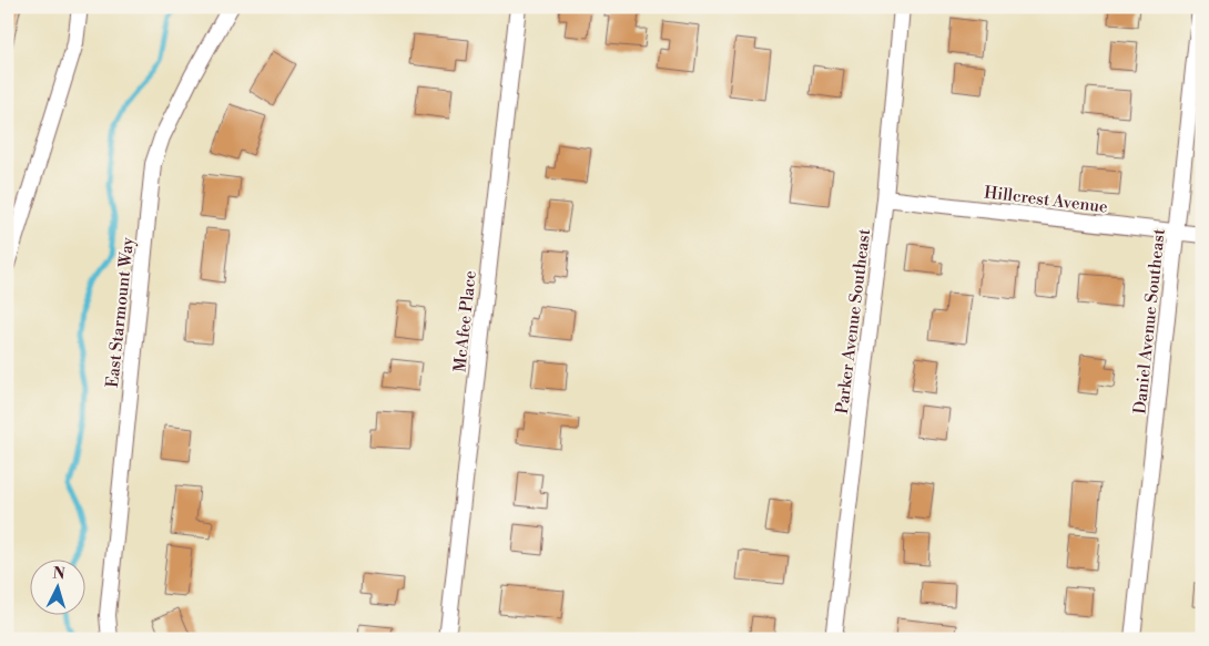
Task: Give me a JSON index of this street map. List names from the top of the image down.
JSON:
{
  "streets": {
    "street": [
      "Hillcrest Avenue",
      "East Starmount Way",
      "McAfee Place",
      "Parker Avenue Southeast",
      "Daniel Avenue Southeast"
    ]
  },
  "crossings": [
    ["Hillcrest Avenue", "Parker Avenue Southeast"],
    ["Hillcrest Avenue", "Daniel Avenue Southeast"]
  ],
  "north": "top"
}
